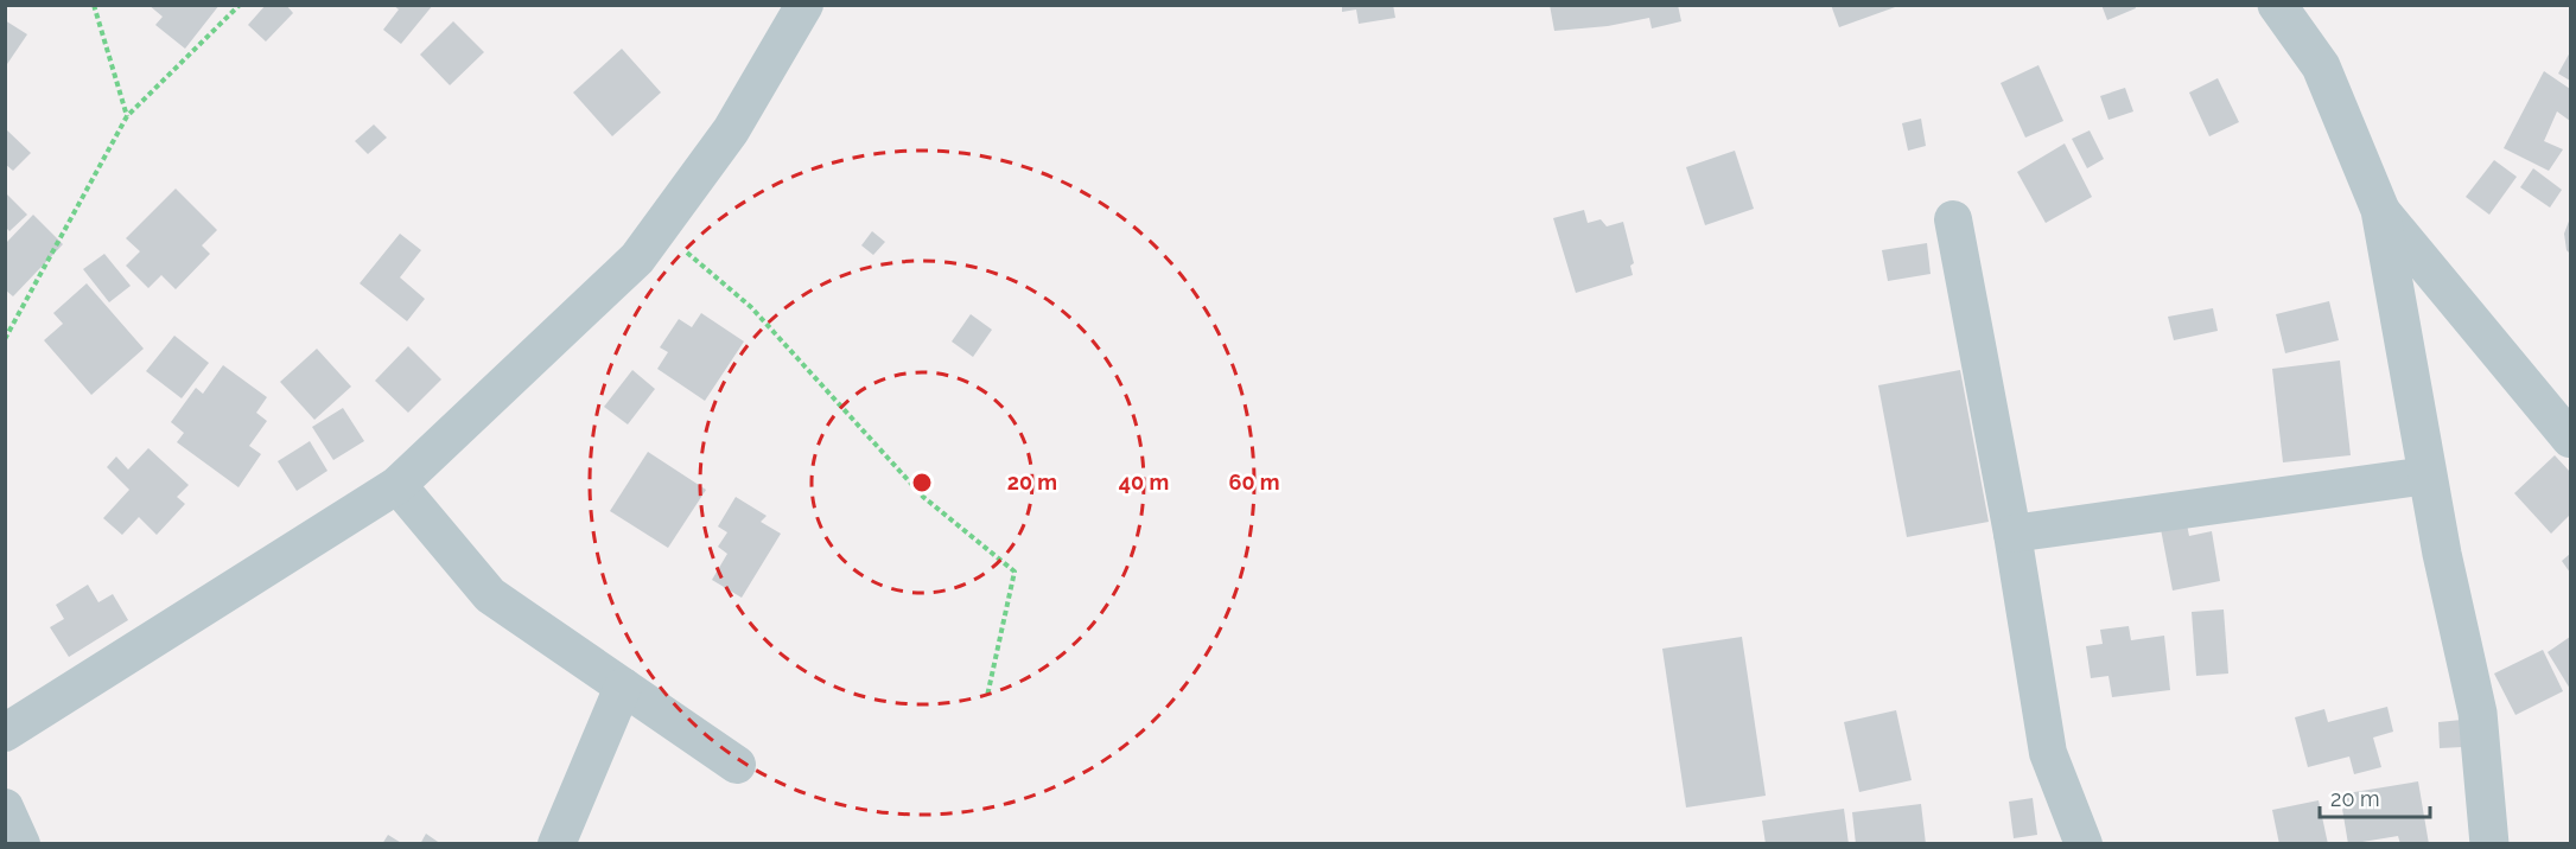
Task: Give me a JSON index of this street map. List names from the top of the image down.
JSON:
{
  "scale_bar": "20 m",
  "rings": ["20 m", "40 m", "60 m"]
}
